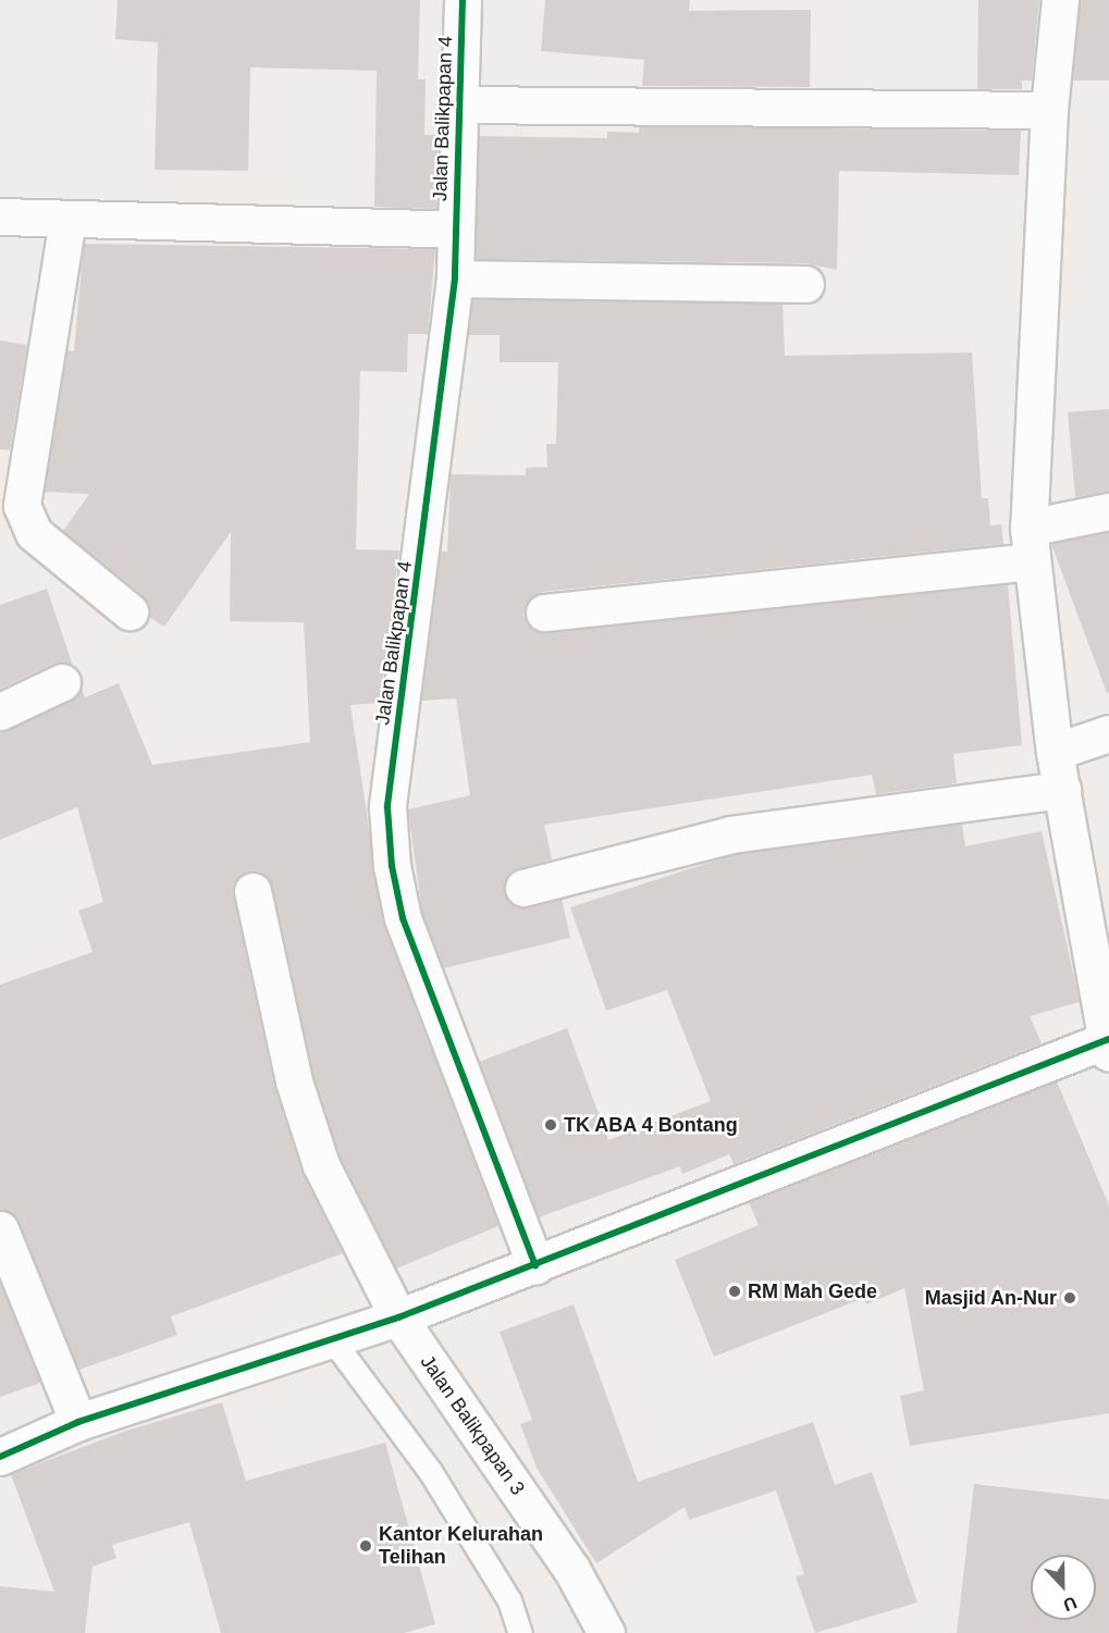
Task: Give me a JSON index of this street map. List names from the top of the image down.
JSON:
{
  "streets": {
    "street": ["Jalan Balikpapan 4", "Jalan Balikpapan 3"]
  },
  "places": [
    "TK ABA 4 Bontang",
    "RM Mah Gede",
    "Masjid An-Nur",
    "Kantor Kelurahan Telihan"
  ],
  "north": "bottom"
}
